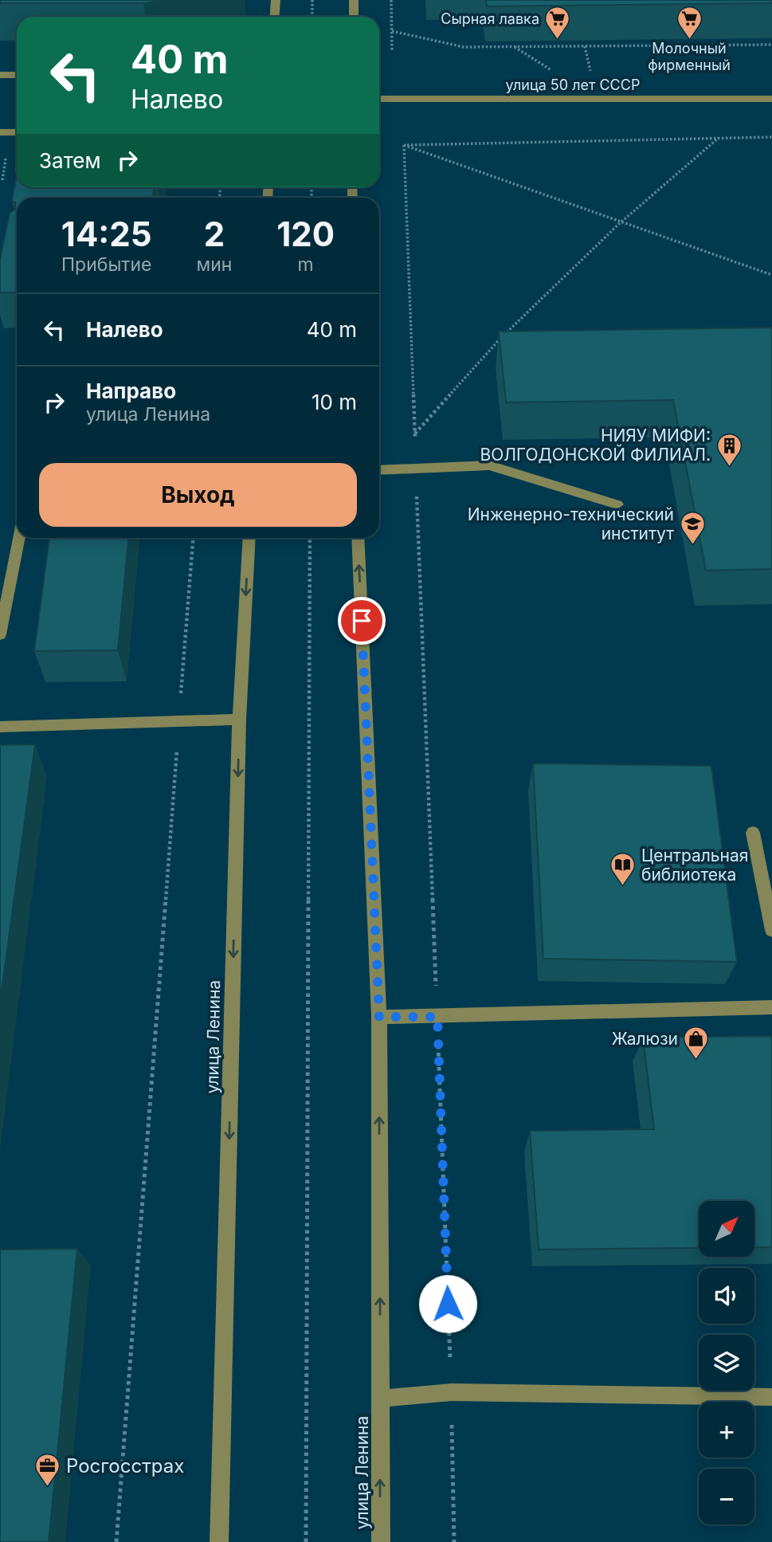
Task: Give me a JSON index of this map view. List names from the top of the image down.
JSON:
{
  "streets": {
    "street": ["улица 50 лет СССР", "улица Ленина"]
  },
  "places": {
    "supermarket": ["Молочный фирменный", "Сырная лавка"],
    "building": ["НИЯУ МИФИ: ВОЛГОДОНСКОЙ ФИЛИАЛ."],
    "school or university": ["Инженерно-технический институт"],
    "library": ["Центральная библиотека"],
    "shop": ["Жалюзи"],
    "office": ["Росгосстрах"]
  },
  "north": "top right",
  "page": {
    "turn": ["40 m", "Налево"],
    "then": "Затем",
    "eta": [
      "14:25",
      "Прибытие",
      "2",
      "мин",
      "120",
      "m"
    ],
    "list": [
      {
        "name": "Налево",
        "value": "40 m"
      },
      {
        "name": "Направо",
        "note": "улица Ленина",
        "value": "10 m"
      }
    ],
    "buttons": "Выход",
    "map_buttons": ["+", "−"]
  }
}
